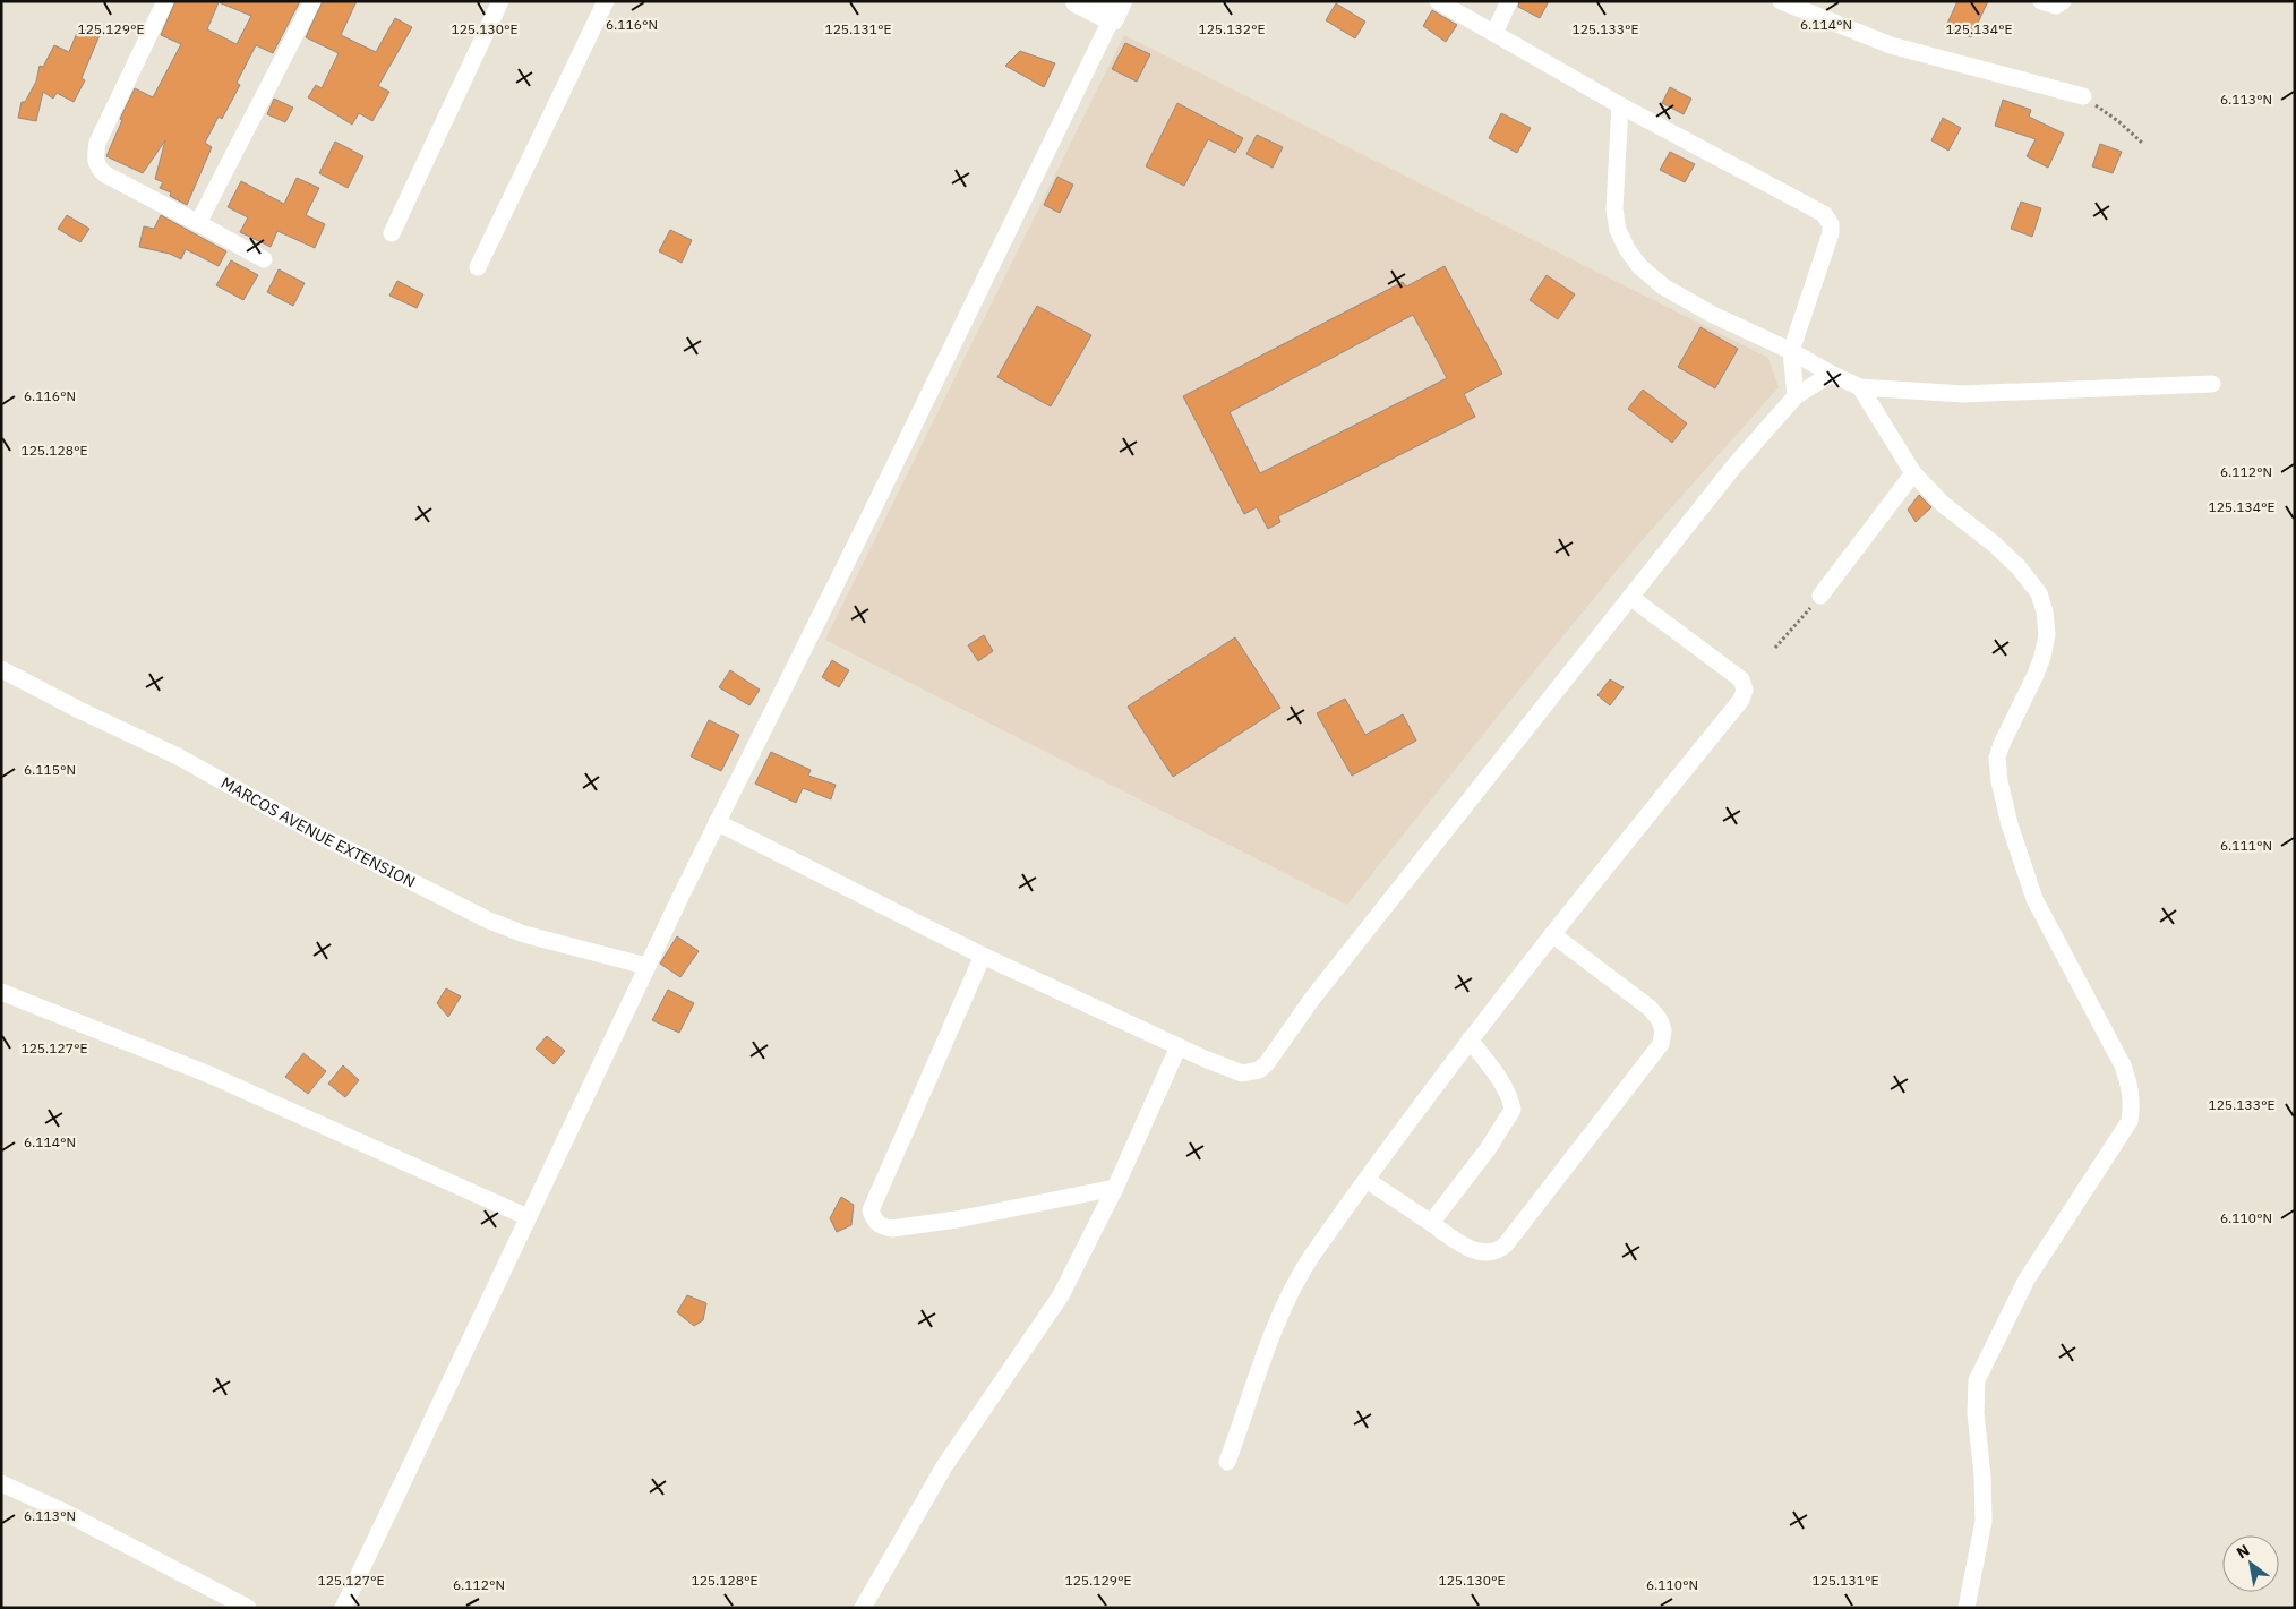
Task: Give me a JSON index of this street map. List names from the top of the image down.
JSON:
{
  "streets": {
    "street": ["MARCOS AVENUE EXTENSION"]
  },
  "north": "top left",
  "coordinates": [
    "6.116°N",
    "6.114°N",
    "125.130°E",
    "125.132°E",
    "125.134°E",
    "125.129°E",
    "125.131°E",
    "125.133°E",
    "6.113°N",
    "125.128°E",
    "6.112°N",
    "6.115°N",
    "6.111°N",
    "125.127°E",
    "6.110°N"
  ]
}
